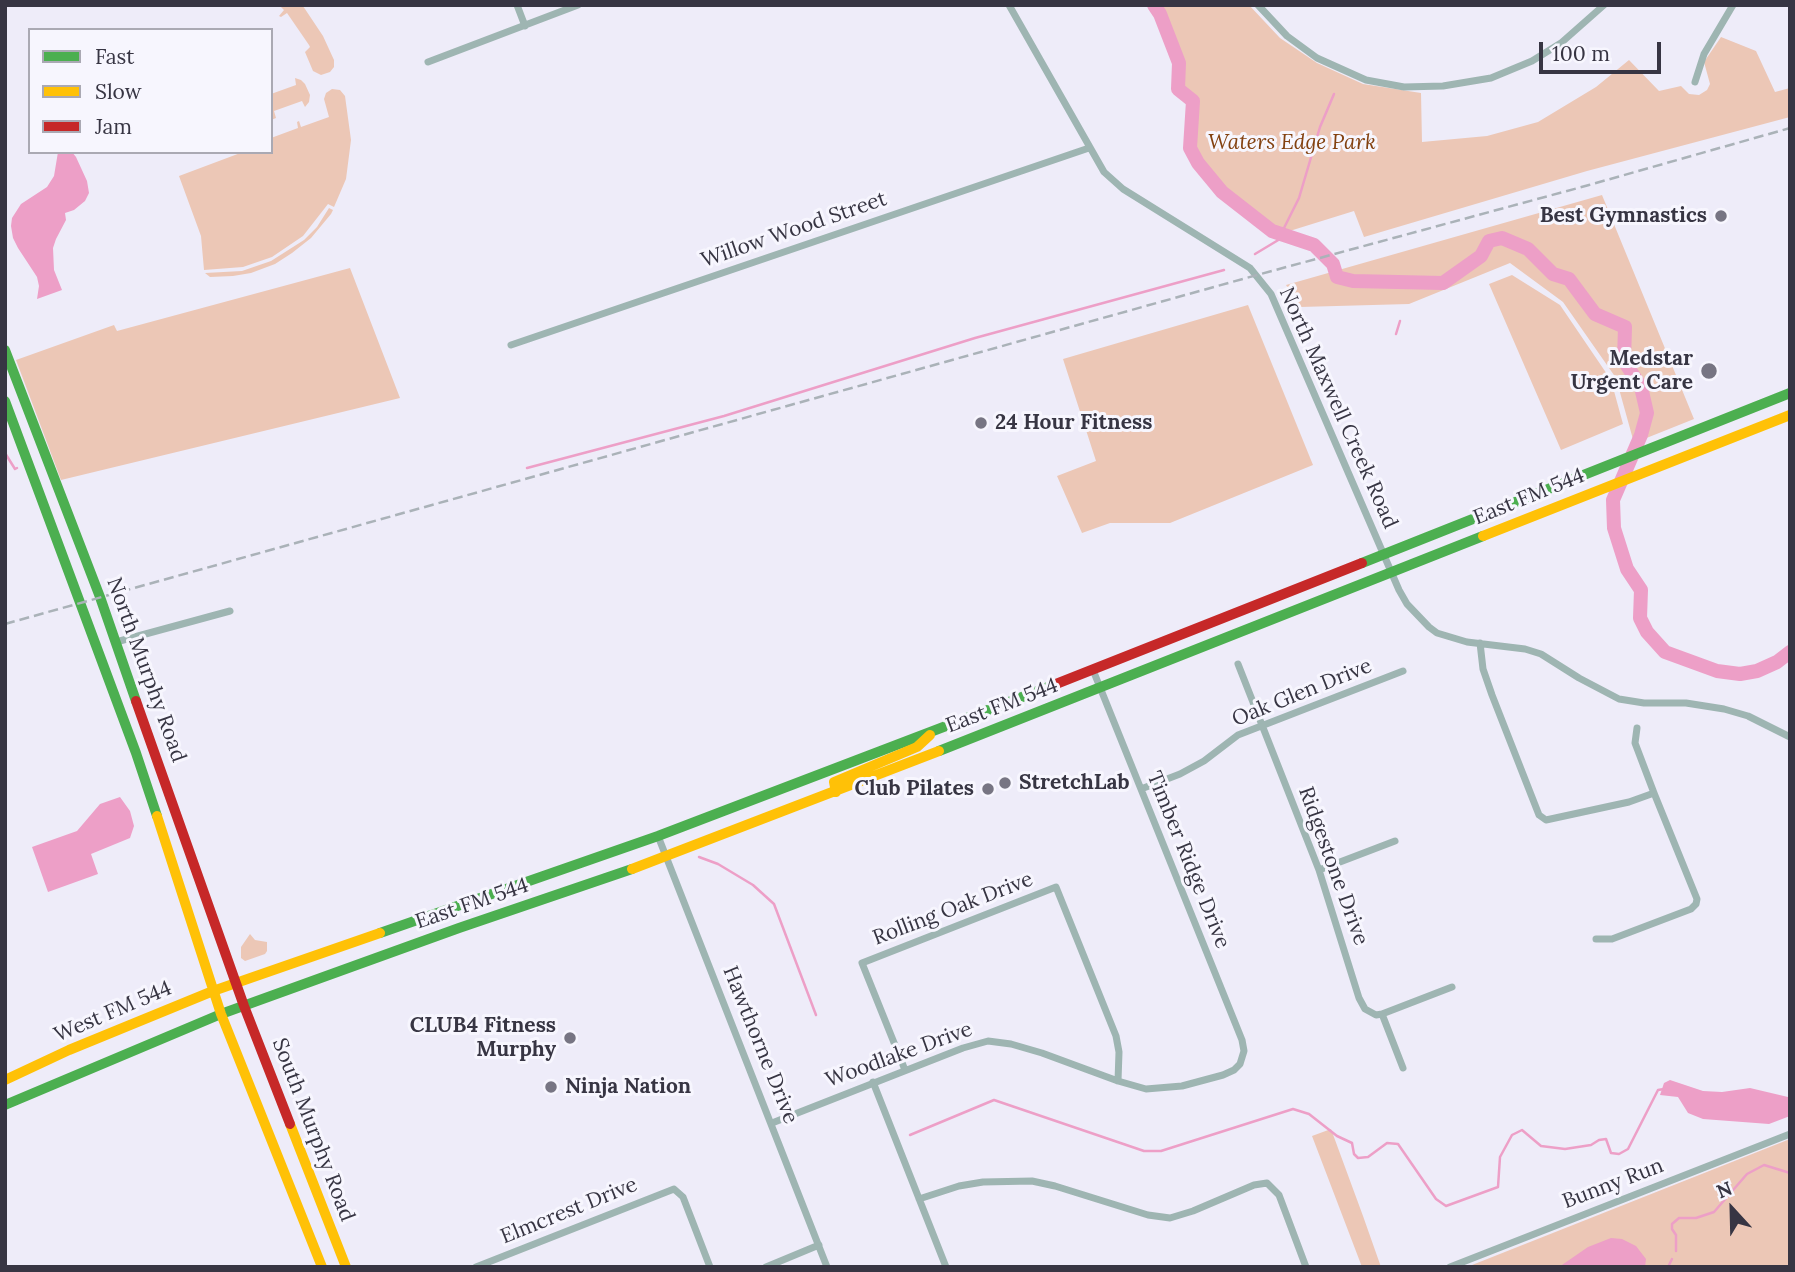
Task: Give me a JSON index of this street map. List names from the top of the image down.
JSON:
{
  "streets": {
    "main road": [
      "East FM 544",
      "North Murphy Road",
      "West FM 544",
      "South Murphy Road"
    ],
    "street": [
      "Willow Wood Street",
      "North Maxwell Creek Road",
      "Oak Glen Drive",
      "Timber Ridge Drive",
      "Ridgestone Drive",
      "Rolling Oak Drive",
      "Hawthorne Drive",
      "Woodlake Drive",
      "Bunny Run",
      "Elmcrest Drive"
    ]
  },
  "crossings": [
    ["Willow Wood Street", "North Maxwell Creek Road"],
    ["North Maxwell Creek Road", "East FM 544"],
    ["East FM 544", "North Murphy Road"],
    ["East FM 544", "Timber Ridge Drive"],
    ["East FM 544", "West FM 544"],
    ["East FM 544", "Hawthorne Drive"],
    ["East FM 544", "South Murphy Road"],
    ["North Murphy Road", "West FM 544"],
    ["North Murphy Road", "South Murphy Road"],
    ["Oak Glen Drive", "Timber Ridge Drive"],
    ["Oak Glen Drive", "Ridgestone Drive"],
    ["Timber Ridge Drive", "Woodlake Drive"],
    ["Rolling Oak Drive", "Woodlake Drive"],
    ["West FM 544", "South Murphy Road"],
    ["Hawthorne Drive", "Woodlake Drive"]
  ],
  "parks": ["Waters Edge Park"],
  "places": [
    "Best Gymnastics",
    "Medstar Urgent Care",
    "24 Hour Fitness",
    "StretchLab",
    "Club Pilates",
    "CLUB4 Fitness Murphy",
    "Ninja Nation"
  ],
  "legend": ["Fast", "Slow", "Jam"],
  "scale_bar": "100 m",
  "north": "top"
}
